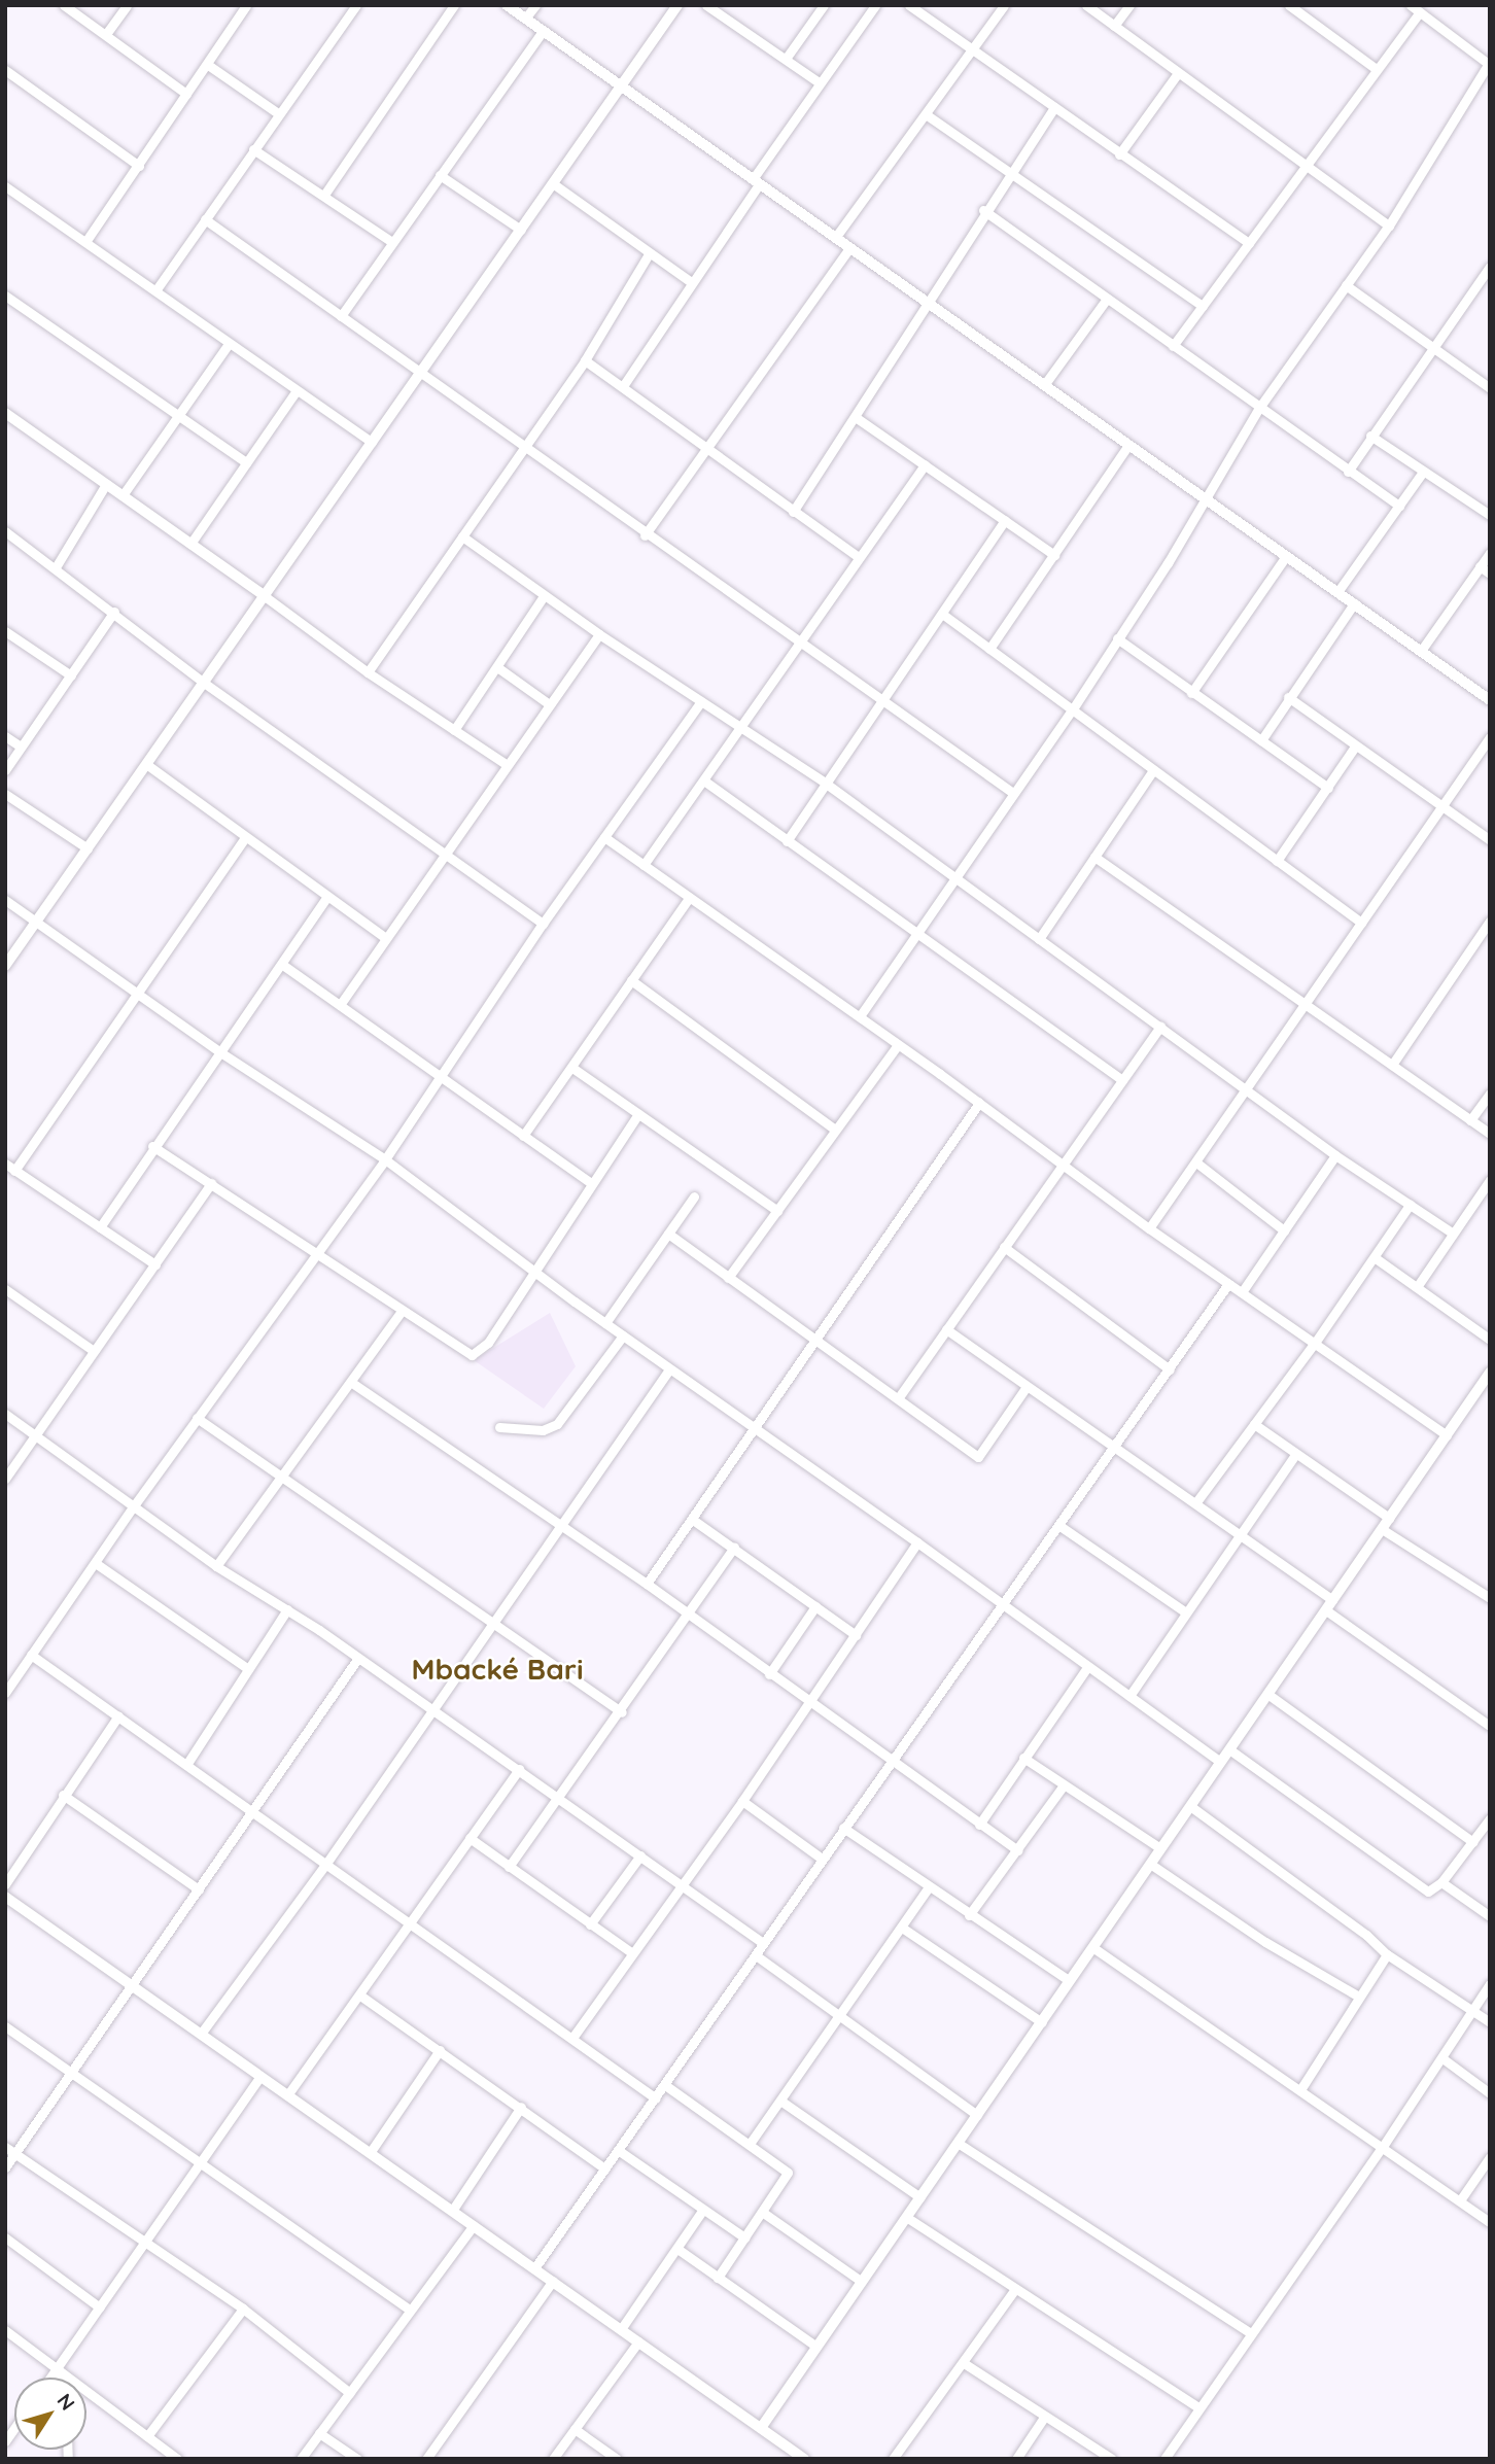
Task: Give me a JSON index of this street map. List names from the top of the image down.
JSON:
{
  "districts": ["Mbacké Bari"],
  "north": "top right"
}
